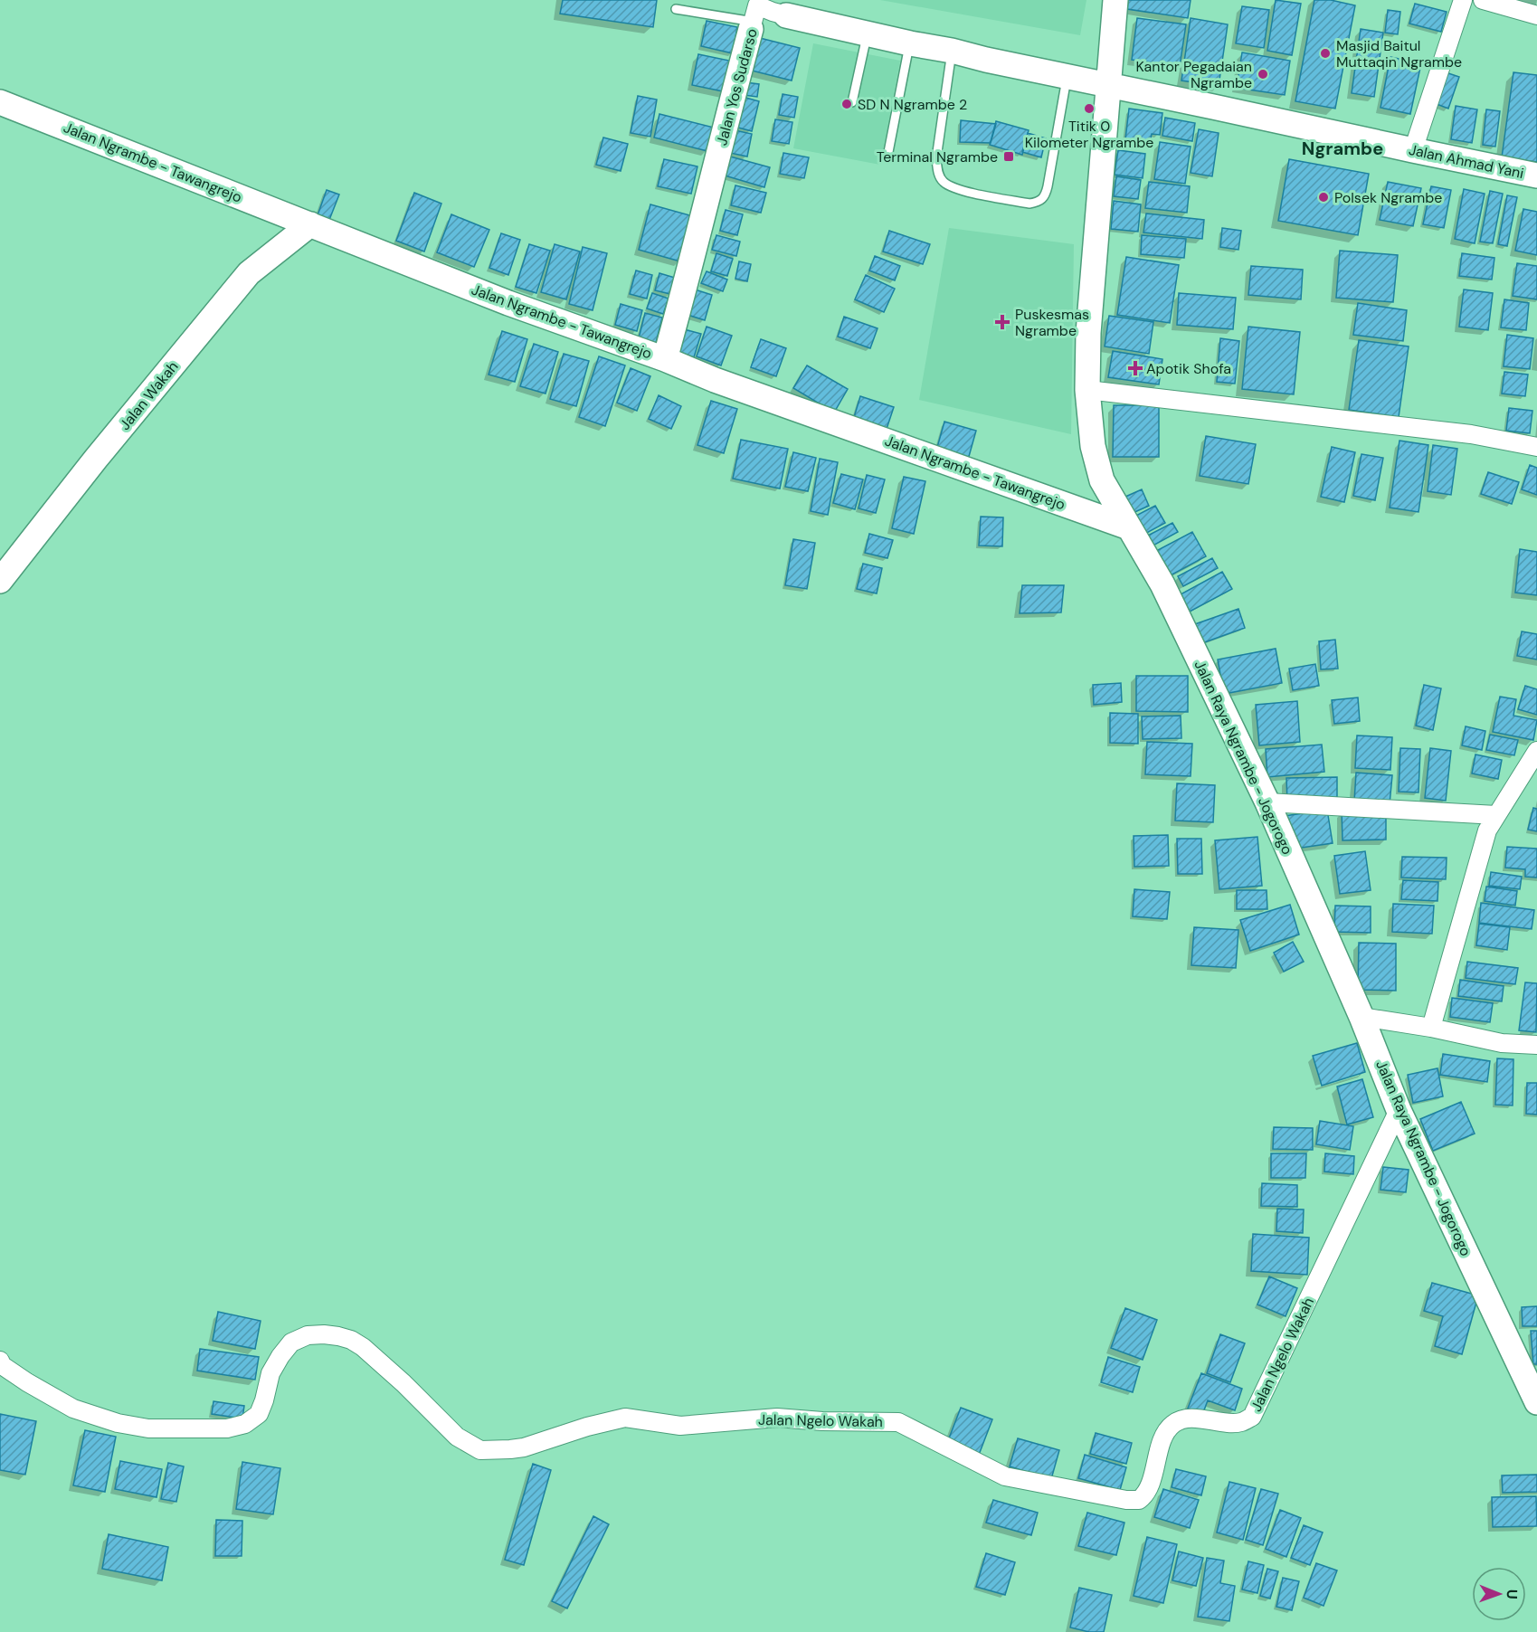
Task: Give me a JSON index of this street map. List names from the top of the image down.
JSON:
{
  "streets": {
    "main road": [
      "Jalan Yos Sudarso",
      "Jalan Ahmad Yani",
      "Jalan Ngrambe - Tawangrejo",
      "Jalan Wakah",
      "Jalan Raya Ngrambe - Jogorogo"
    ],
    "street": ["Jalan Ngelo Wakah"]
  },
  "crossings": [
    ["Jalan Yos Sudarso", "Jalan Ahmad Yani"],
    ["Jalan Yos Sudarso", "Jalan Ngrambe - Tawangrejo"],
    ["Jalan Yos Sudarso", "Jalan Raya Ngrambe - Jogorogo"],
    ["Jalan Ahmad Yani", "Jalan Raya Ngrambe - Jogorogo"],
    ["Jalan Ngrambe - Tawangrejo", "Jalan Wakah"],
    ["Jalan Ngrambe - Tawangrejo", "Jalan Raya Ngrambe - Jogorogo"],
    ["Jalan Raya Ngrambe - Jogorogo", "Jalan Ngelo Wakah"]
  ],
  "districts": ["Ngrambe"],
  "places": {
    "other": [
      "Masjid Baitul Muttaqin Ngrambe",
      "Kantor Pegadaian Ngrambe",
      "SD N Ngrambe 2",
      "Titik 0 Kilometer Ngrambe",
      "Polsek Ngrambe"
    ],
    "transit": ["Terminal Ngrambe"],
    "health": ["Puskesmas Ngrambe", "Apotik Shofa"]
  },
  "north": "right"
}
